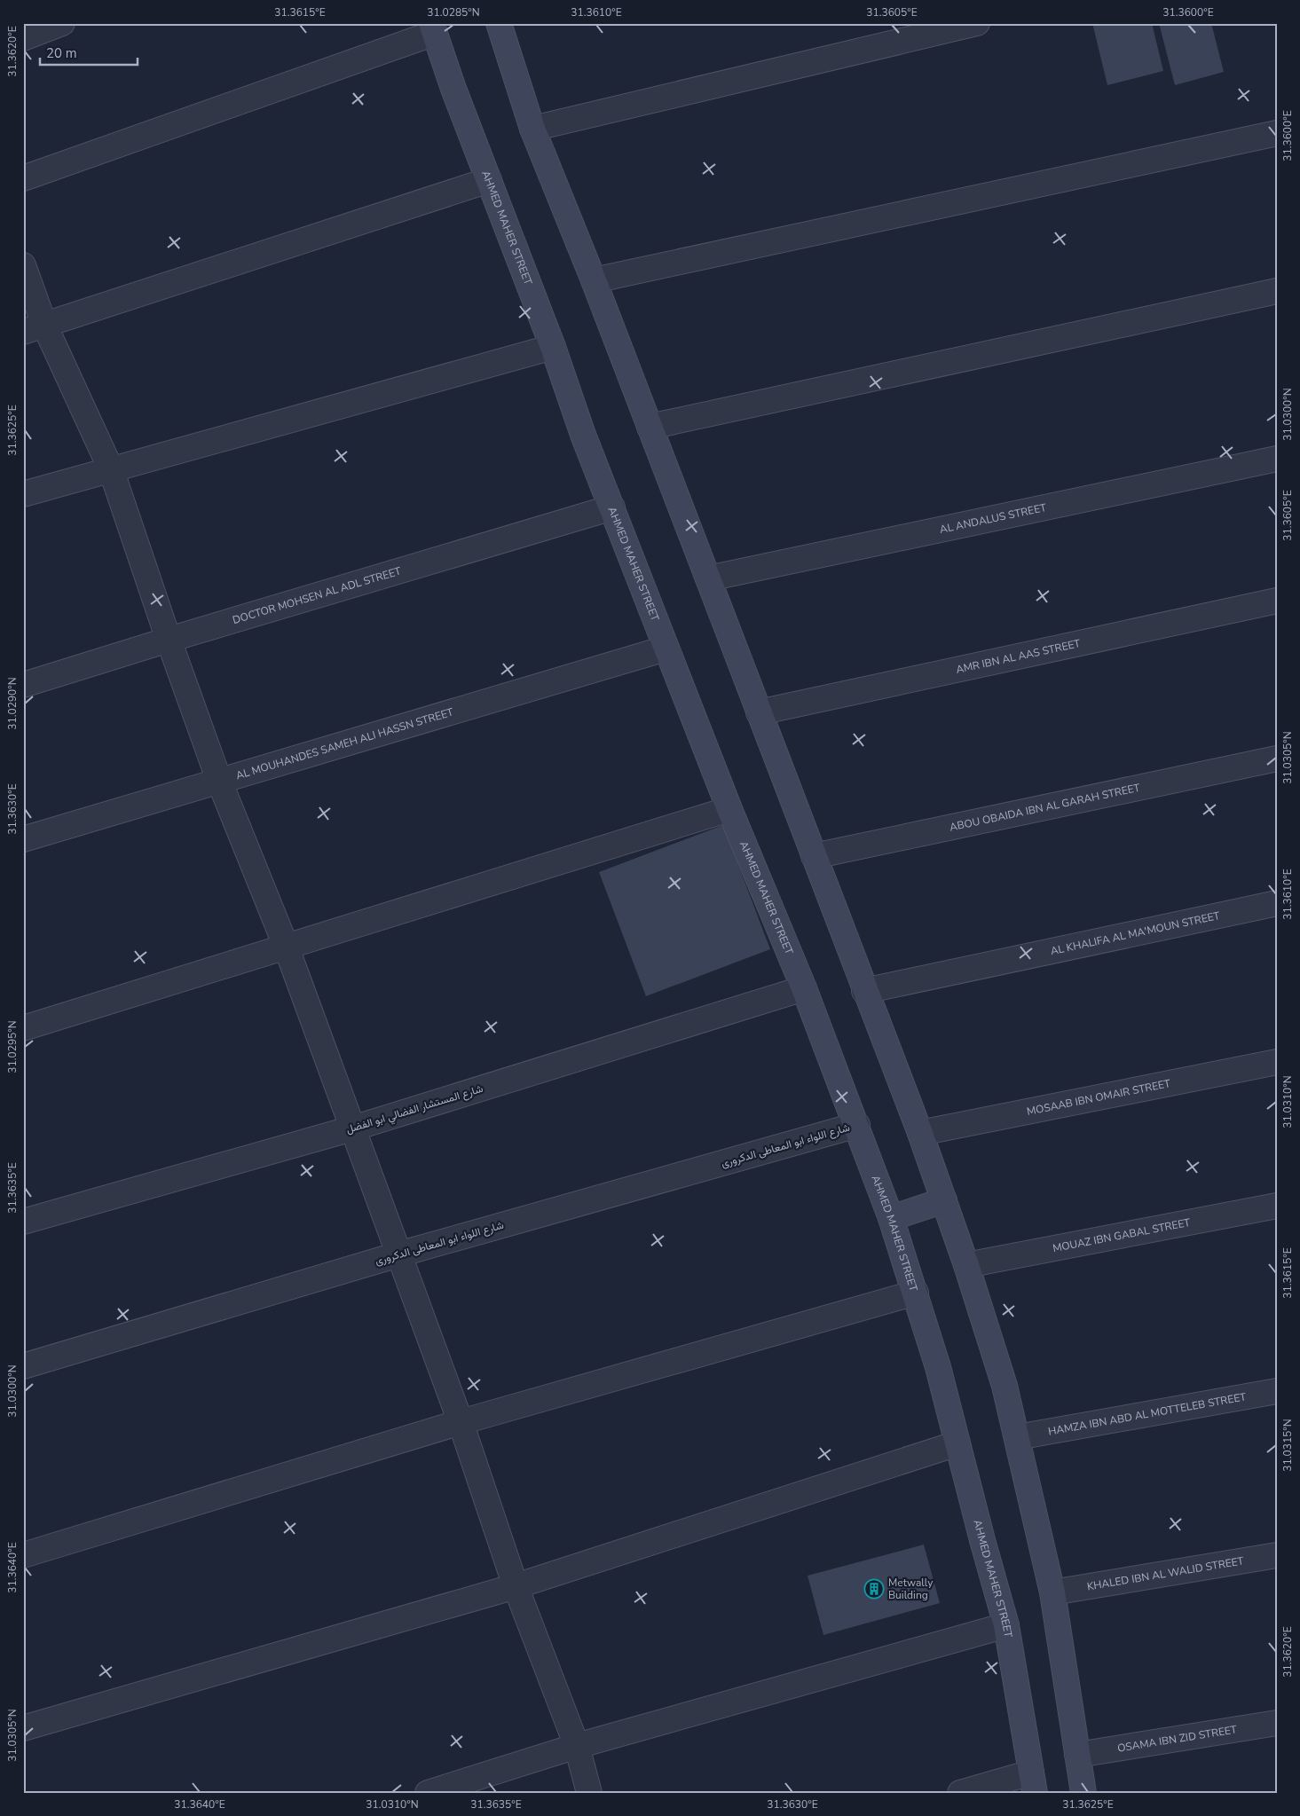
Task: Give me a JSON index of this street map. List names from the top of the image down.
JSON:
{
  "streets": {
    "main road": ["AHMED MAHER STREET"],
    "street": [
      "AL ANDALUS STREET",
      "DOCTOR MOHSEN AL ADL STREET",
      "AMR IBN AL AAS STREET",
      "AL MOUHANDES SAMEH ALI HASSN STREET",
      "ABOU OBAIDA IBN AL GARAH STREET",
      "AL KHALIFA AL MA'MOUN STREET",
      "MOSAAB IBN OMAIR STREET",
      "شارع المستشار الفضالي ابو الفضل",
      "شارع اللواء ابو المعاطى الدكرورى",
      "MOUAZ IBN GABAL STREET",
      "HAMZA IBN ABD AL MOTTELEB STREET",
      "KHALED IBN AL WALID STREET",
      "OSAMA IBN ZID STREET"
    ]
  },
  "crossings": [
    ["AHMED MAHER STREET", "DOCTOR MOHSEN AL ADL STREET"],
    ["AHMED MAHER STREET", "AL MOUHANDES SAMEH ALI HASSN STREET"],
    ["AHMED MAHER STREET", "شارع المستشار الفضالي ابو الفضل"],
    ["AHMED MAHER STREET", "شارع اللواء ابو المعاطى الدكرورى"]
  ],
  "places": {
    "building": ["Metwally Building"]
  },
  "scale_bar": "20 m",
  "coordinates": [
    "31.3615°E",
    "31.0285°N",
    "31.3610°E",
    "31.3605°E",
    "31.3600°E",
    "31.3620°E",
    "31.0300°N",
    "31.3625°E",
    "31.0290°N",
    "31.0305°N",
    "31.3630°E",
    "31.0295°N",
    "31.0310°N",
    "31.3635°E",
    "31.0315°N",
    "31.3640°E"
  ]
}
